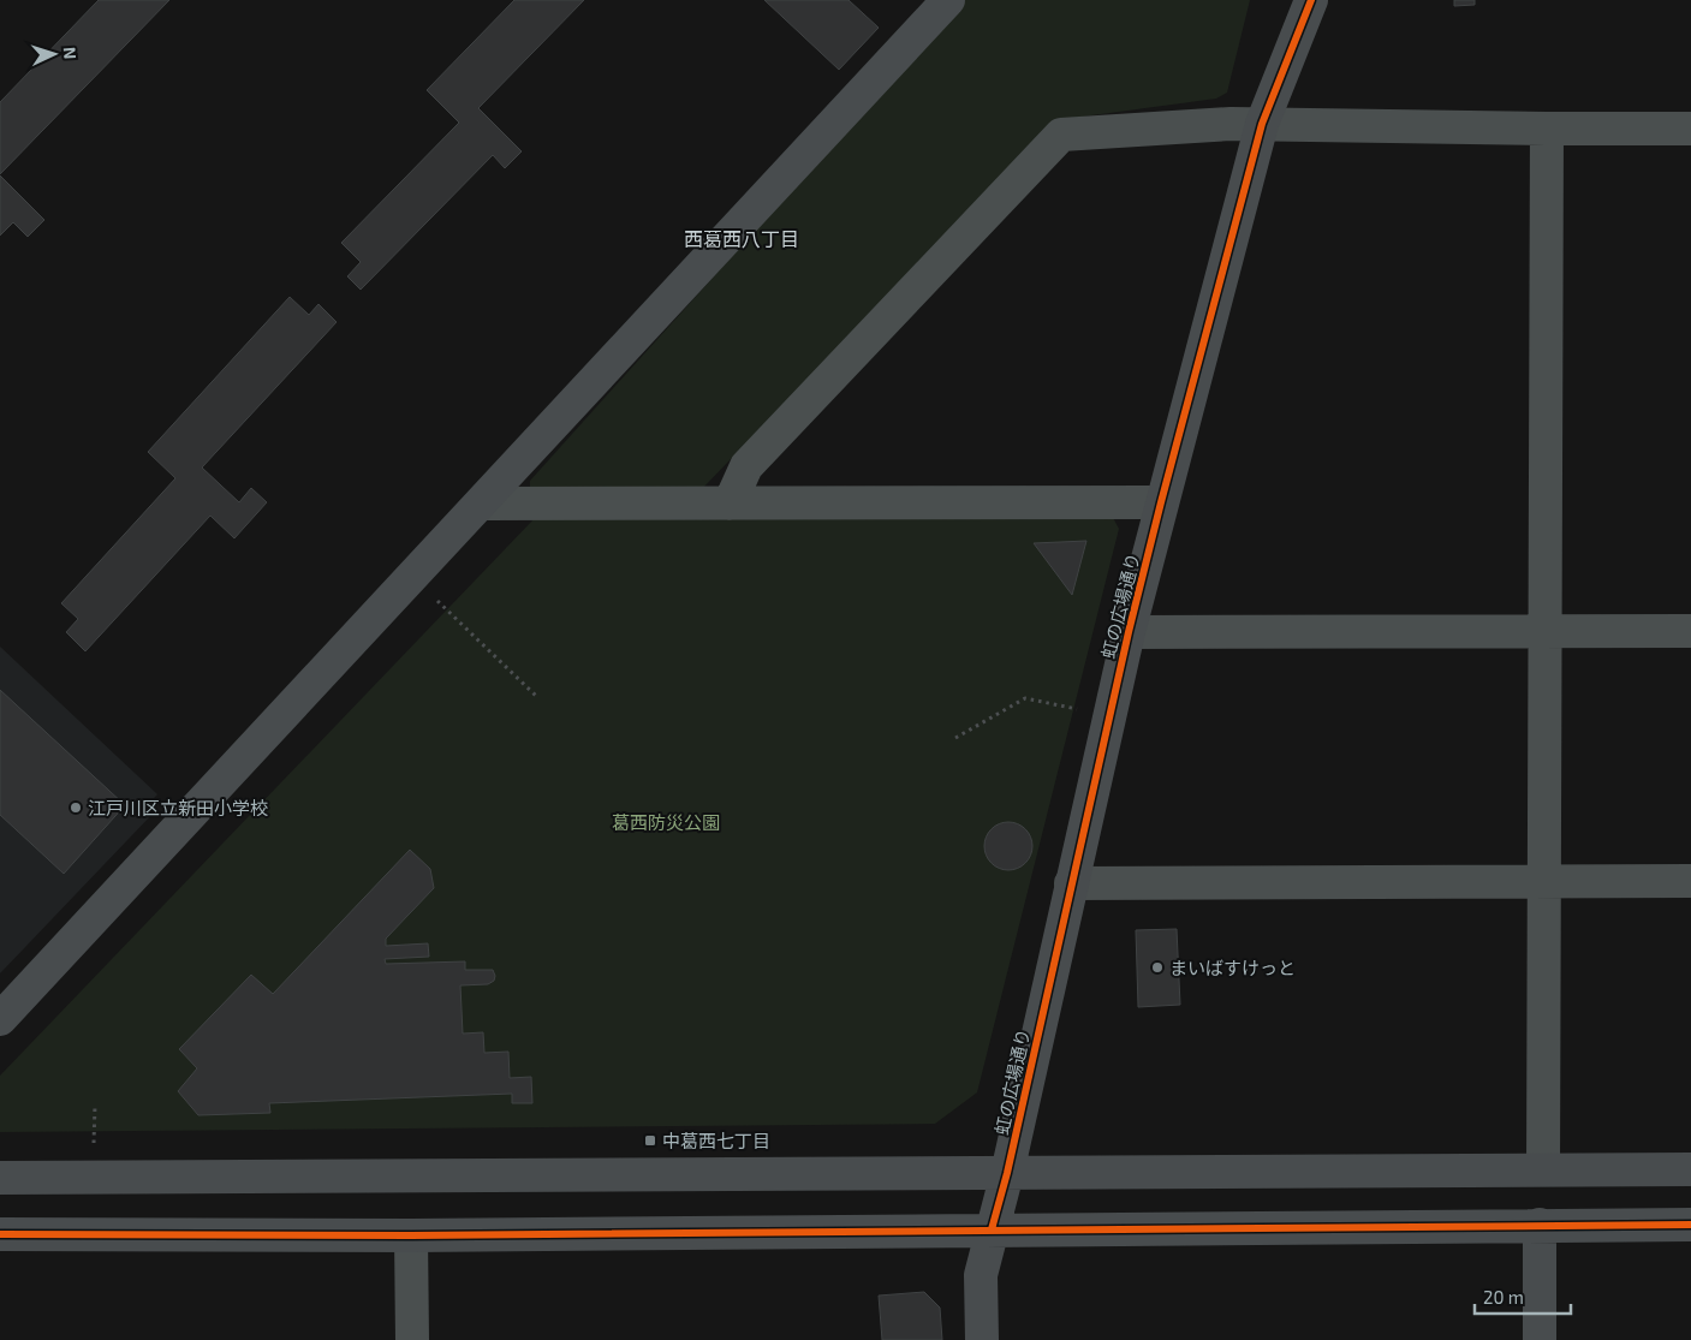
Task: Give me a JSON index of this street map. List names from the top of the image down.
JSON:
{
  "streets": {
    "street": ["虹の広場通り"]
  },
  "districts": ["西葛西八丁目"],
  "parks": ["葛西防災公園"],
  "places": {
    "other": ["江戸川区立新田小学校", "まいばすけっと"],
    "transit": ["中葛西七丁目"]
  },
  "scale_bar": "20 m",
  "north": "right"
}
